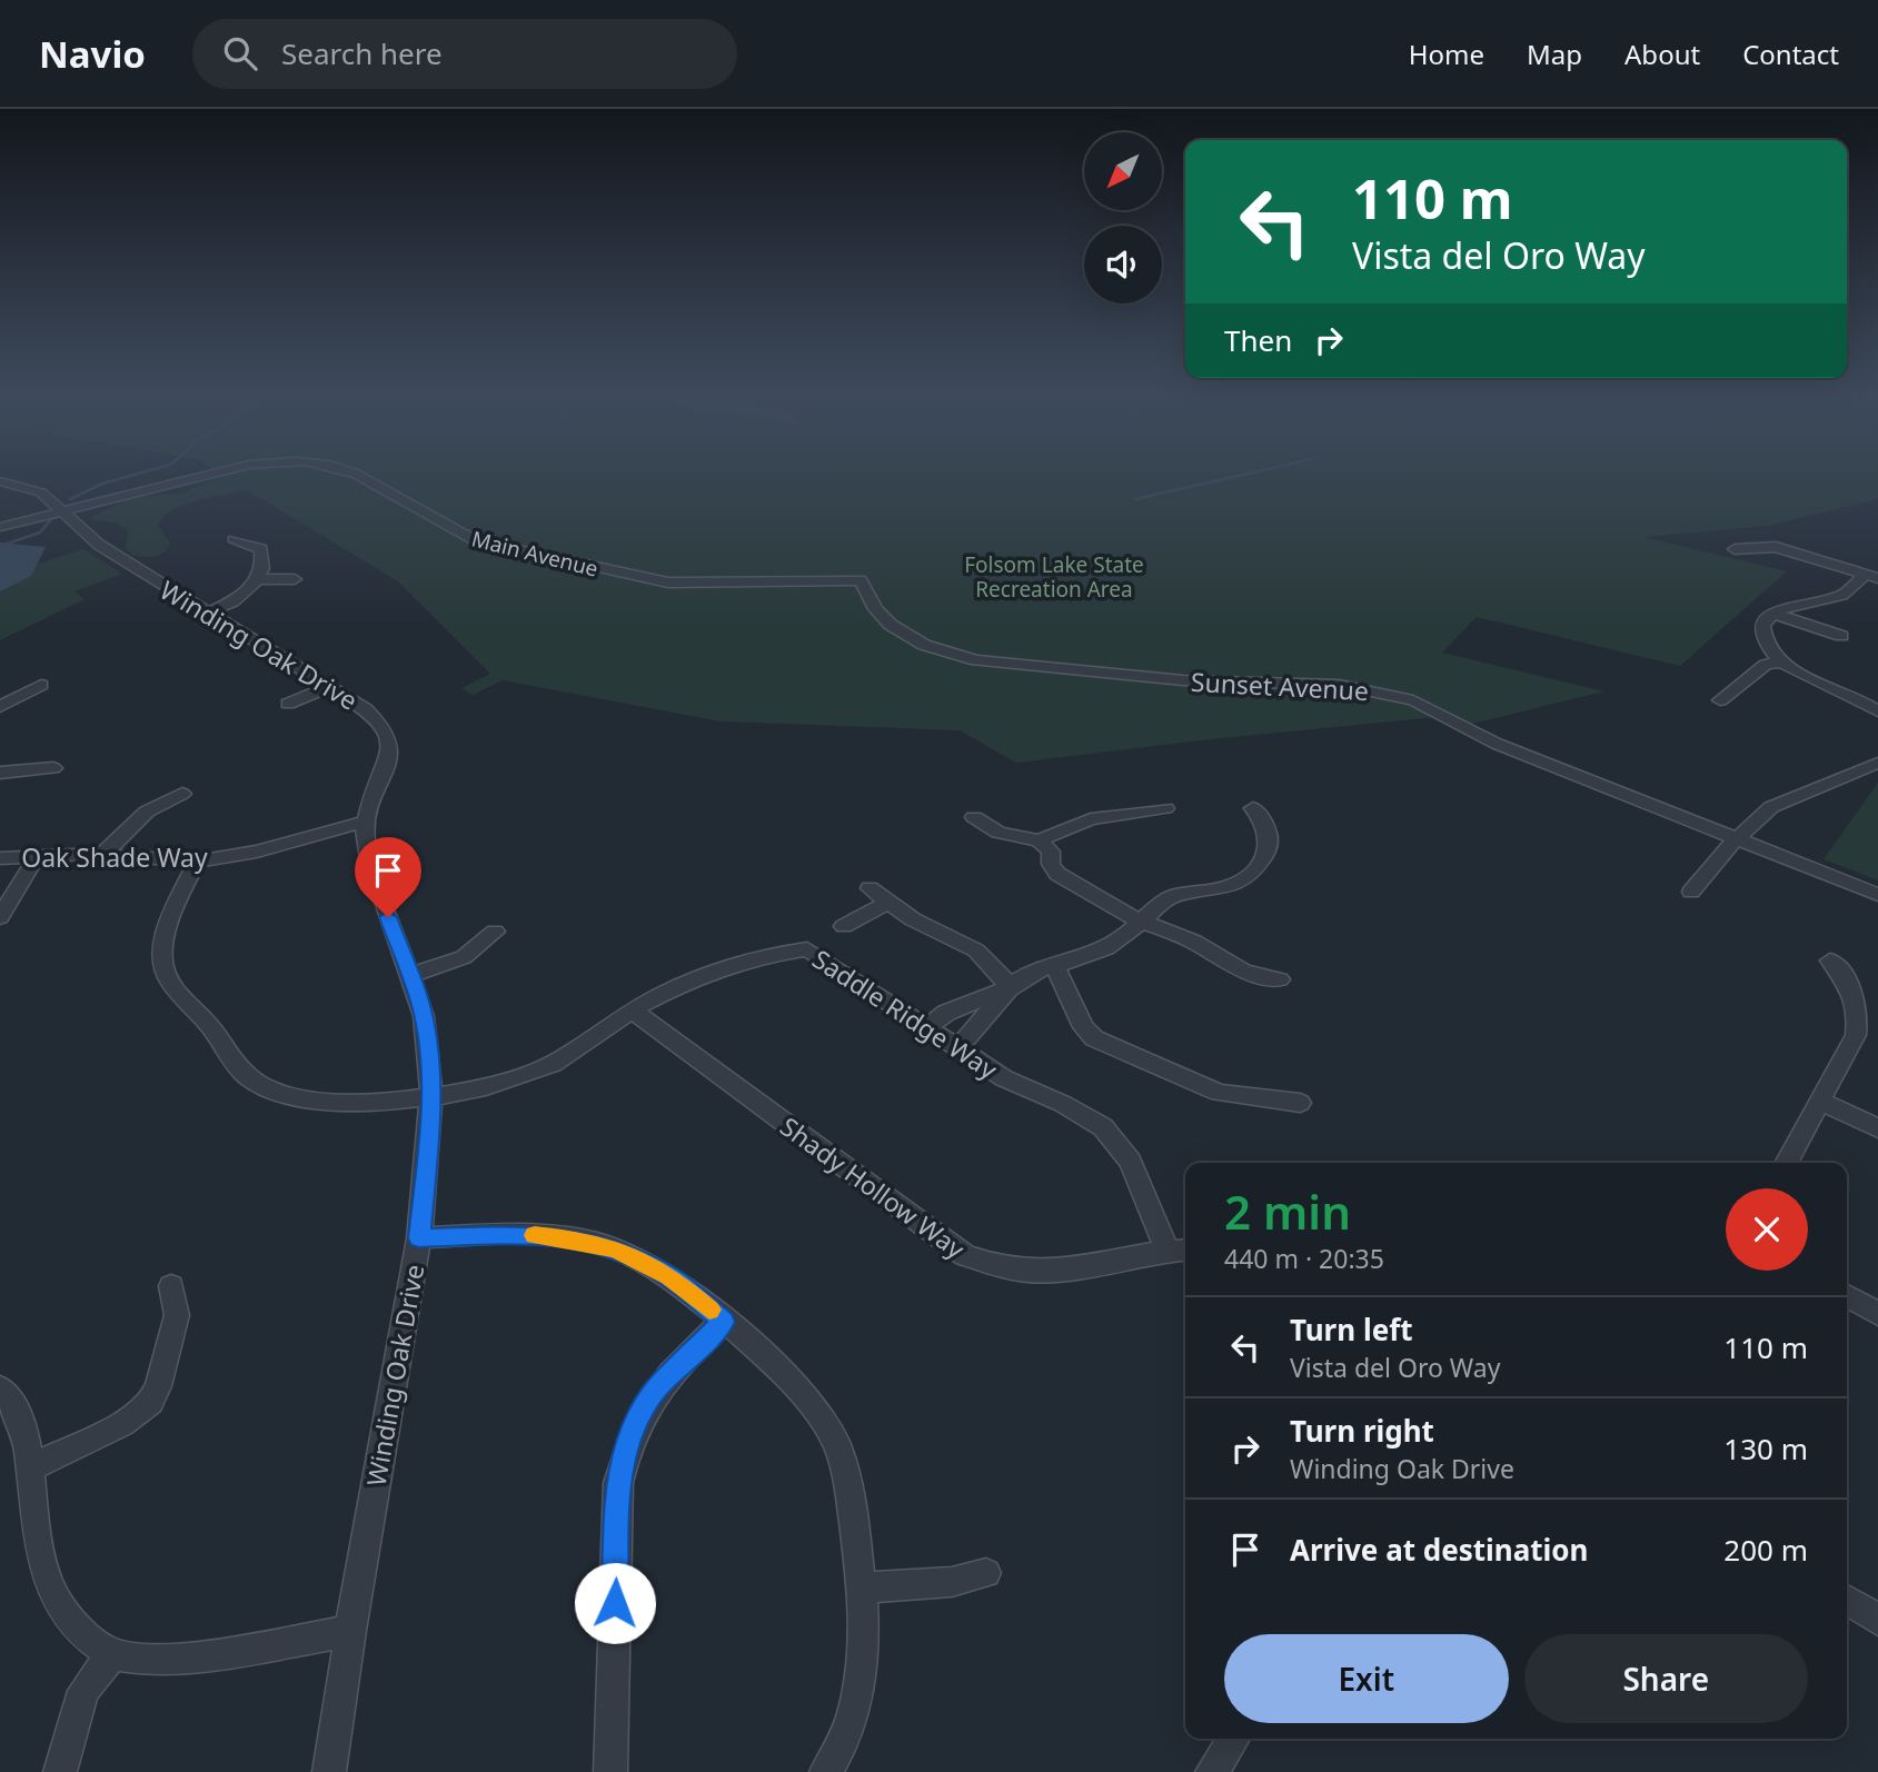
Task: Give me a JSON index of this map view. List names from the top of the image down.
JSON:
{
  "streets": {
    "street": [
      "Main Avenue",
      "Winding Oak Drive",
      "Sunset Avenue",
      "Oak Shade Way",
      "Saddle Ridge Way",
      "Shady Hollow Way"
    ]
  },
  "crossings": [
    ["Main Avenue", "Winding Oak Drive"],
    ["Main Avenue", "Sunset Avenue"],
    ["Winding Oak Drive", "Oak Shade Way"],
    ["Winding Oak Drive", "Saddle Ridge Way"],
    ["Oak Shade Way", "Saddle Ridge Way"],
    ["Saddle Ridge Way", "Shady Hollow Way"]
  ],
  "parks": ["Folsom Lake State Recreation Area"],
  "north": "bottom left",
  "page": {
    "header": "Navio",
    "search": "Search here",
    "nav": [
      "Home",
      "Map",
      "About",
      "Contact"
    ],
    "turn": ["110 m", "Vista del Oro Way"],
    "then": "Then",
    "heading": ["2 min", "440 m · 20:35"],
    "list": [
      {
        "name": "Turn left",
        "note": "Vista del Oro Way",
        "value": "110 m"
      },
      {
        "name": "Turn right",
        "note": "Winding Oak Drive",
        "value": "130 m"
      },
      {
        "name": "Arrive at destination",
        "value": "200 m"
      }
    ],
    "buttons": ["Exit", "Share"]
  }
}
